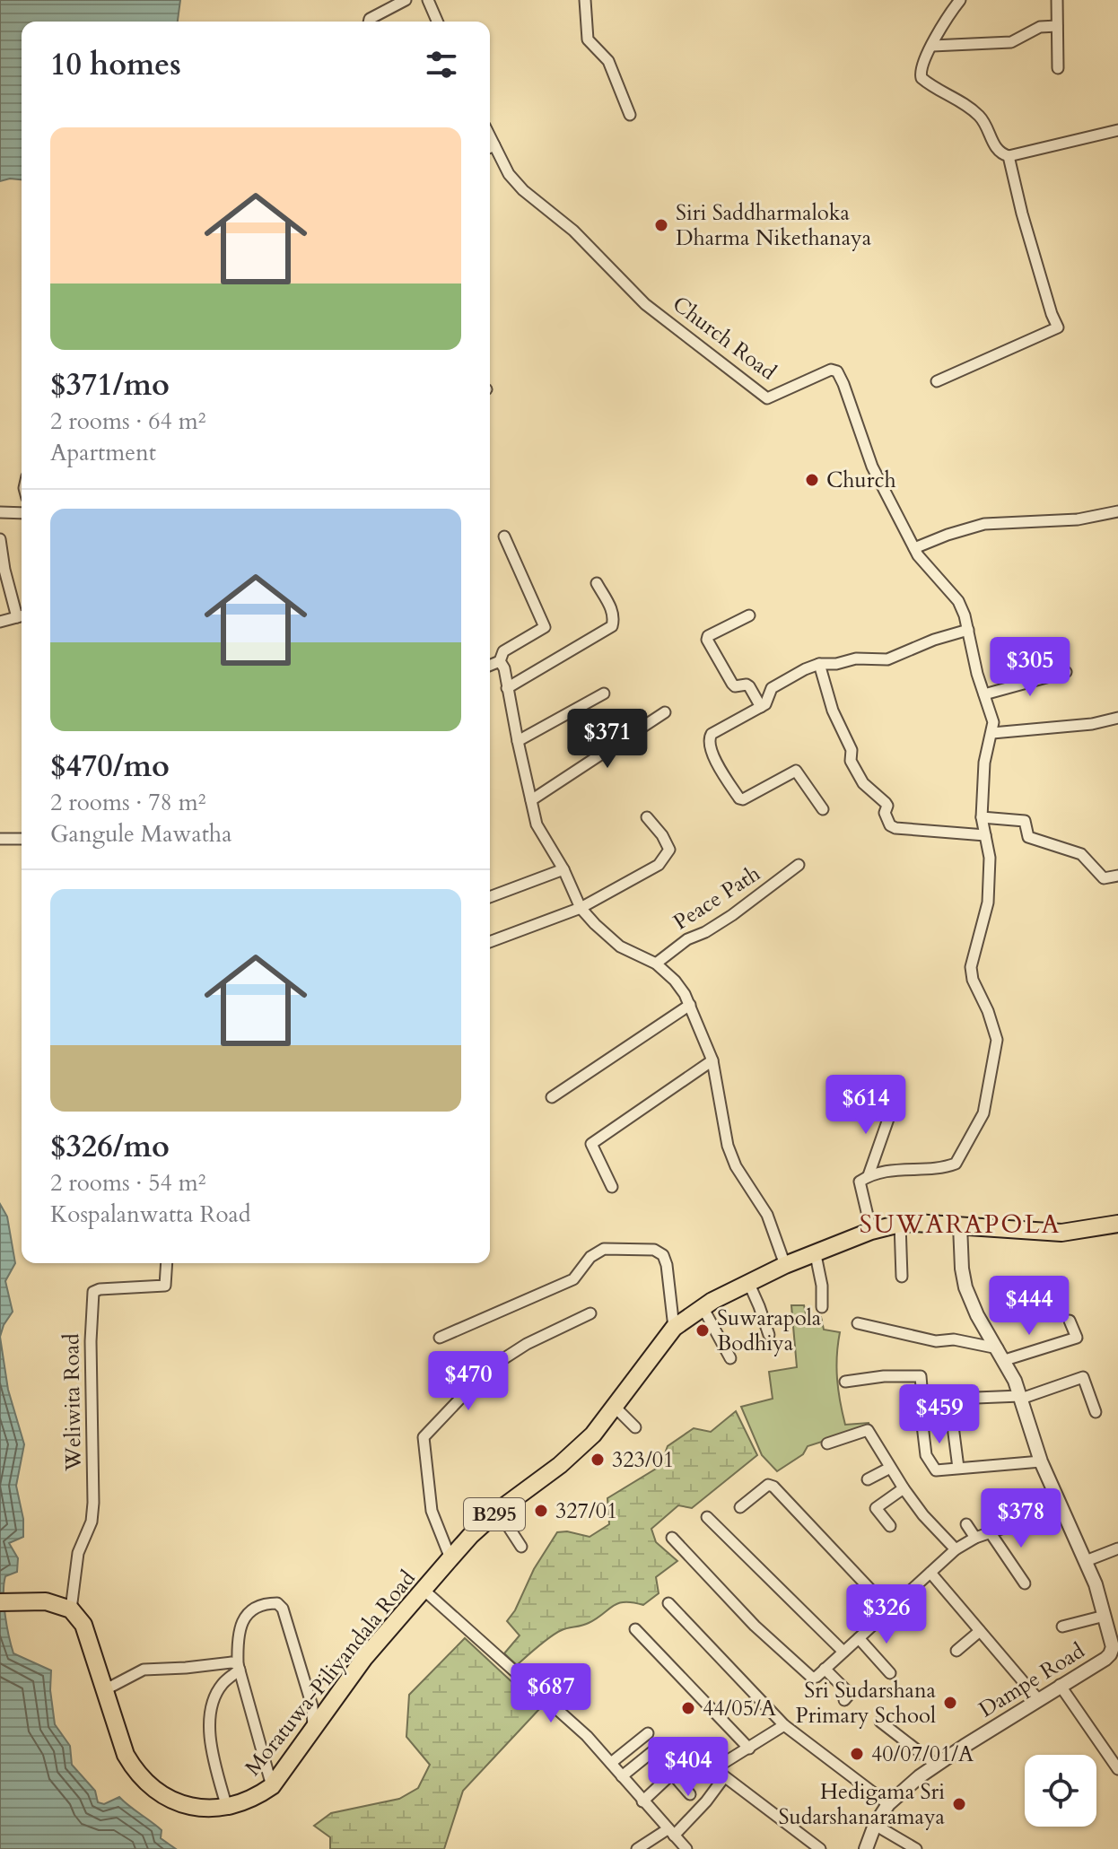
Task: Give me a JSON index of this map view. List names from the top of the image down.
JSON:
{
  "streets": {
    "main road": ["B295", "Moratuwa-Piliyandala Road"],
    "street": [
      "Church Road",
      "Peace Path",
      "Weliwita Road",
      "Dampe Road"
    ]
  },
  "crossings": [
    ["Weliwita Road", "Moratuwa-Piliyandala Road"],
    ["Moratuwa-Piliyandala Road", "Dampe Road"]
  ],
  "districts": ["SUWARAPOLA"],
  "places": [
    "Siri Saddharmaloka Dharma Nikethanaya",
    "Church",
    "Suwarapola Bodhiya",
    "323/01",
    "327/01",
    "Sri Sudarshana Primary School",
    "44/05/A",
    "40/07/01/A",
    "Hedigama Sri Sudarshanaramaya"
  ],
  "page": {
    "heading": "10 homes",
    "list": [
      {
        "name": "$371/mo",
        "note": "2 rooms · 64 m² · Apartment"
      },
      {
        "name": "$470/mo",
        "note": "2 rooms · 78 m² · Gangule Mawatha"
      },
      {
        "name": "$326/mo",
        "note": "2 rooms · 54 m² · Kospalanwatta Road"
      }
    ],
    "price": [
      "$305",
      "$371",
      "$614",
      "$444",
      "$470",
      "$459",
      "$378",
      "$326",
      "$687",
      "$404"
    ]
  }
}
